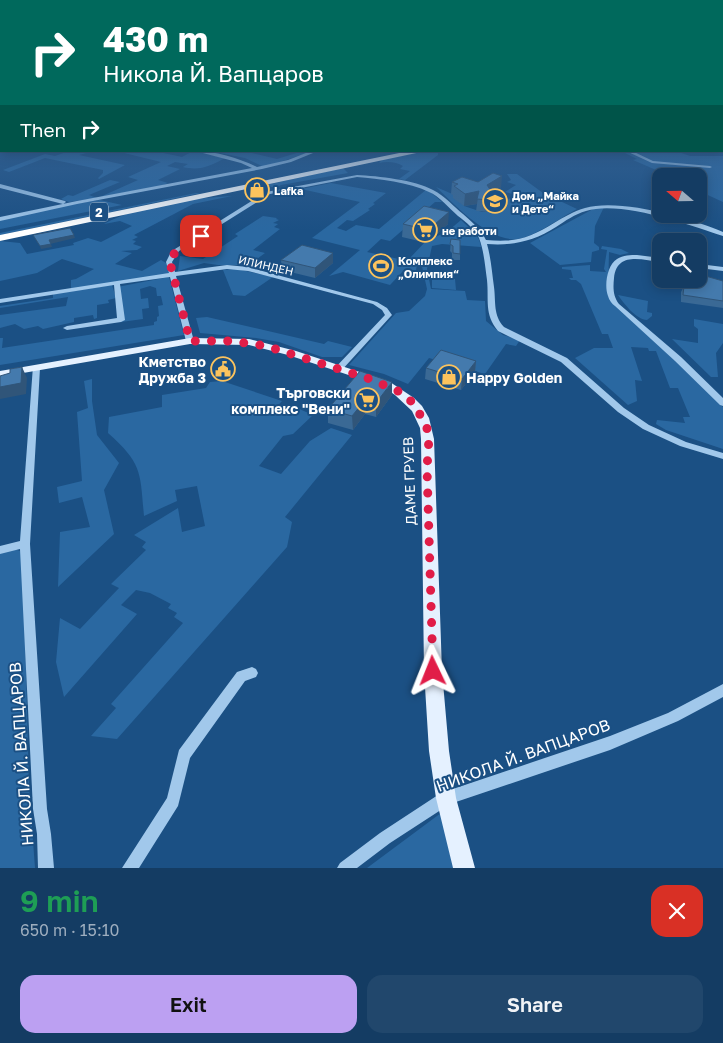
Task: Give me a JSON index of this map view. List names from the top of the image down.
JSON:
{
  "streets": {
    "highway": ["2"],
    "main road": ["ДАМЕ ГРУЕВ"],
    "street": ["ИЛИНДЕН", "НИКОЛА Й. ВАПЦАРОВ"]
  },
  "crossings": [
    ["ИЛИНДЕН", "ДАМЕ ГРУЕВ"],
    ["ДАМЕ ГРУЕВ", "НИКОЛА Й. ВАПЦАРОВ"]
  ],
  "places": {
    "shop": ["Lafka", "Happy Golden"],
    "school or university": ["Дом „Майка и Дете“"],
    "supermarket": ["не работи", "Търговски комплекс \"Вени\""],
    "sports": ["Комплекс „Олимпия“"],
    "public building": ["Кметство Дружба 3"]
  },
  "north": "left",
  "page": {
    "turn": ["430 m", "Никола Й. Вапцаров"],
    "then": "Then",
    "heading": ["9 min", "650 m · 15:10"],
    "buttons": ["Exit", "Share"]
  }
}
